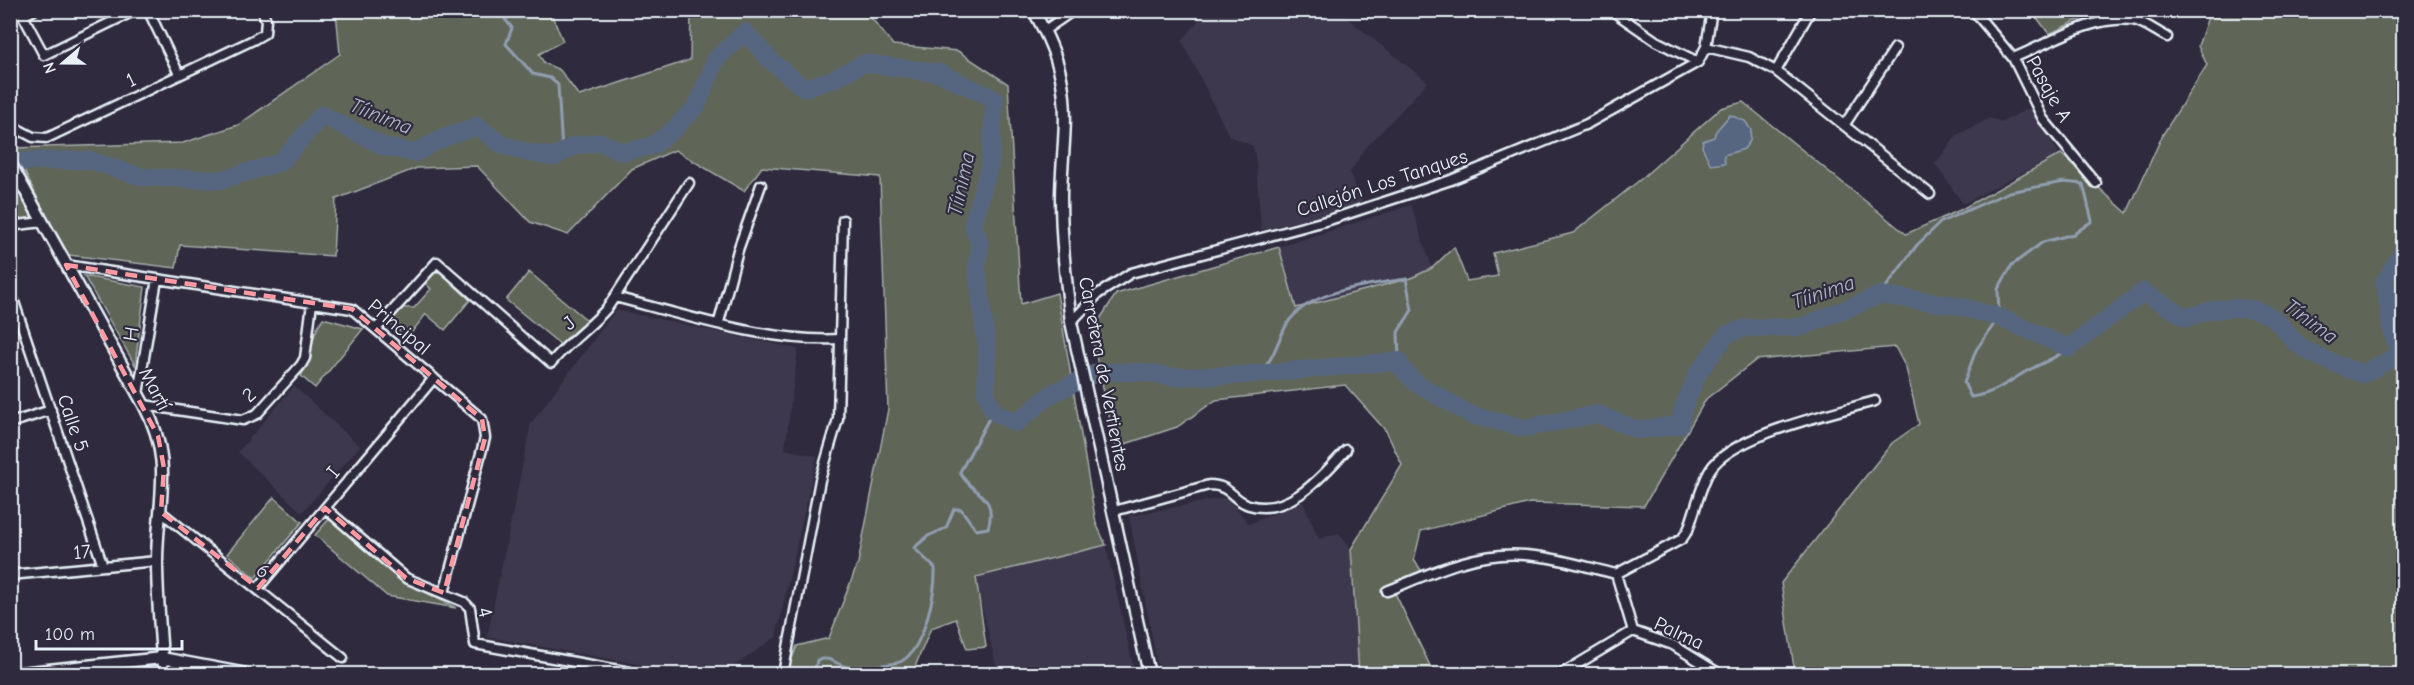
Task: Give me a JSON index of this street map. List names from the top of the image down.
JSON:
{
  "streets": {
    "main road": ["Carretera de Vertientes", "Martí"],
    "street": [
      "1",
      "Pasaje A",
      "Callejón Los Tanques",
      "J",
      "Principal",
      "H",
      "2",
      "Calle 5",
      "I",
      "17",
      "6",
      "4",
      "Palma"
    ]
  },
  "crossings": [
    ["Callejón Los Tanques", "Carretera de Vertientes"],
    ["J", "Principal"],
    ["Principal", "H"],
    ["Principal", "Martí"],
    ["Principal", "2"],
    ["Principal", "I"],
    ["Principal", "4"],
    ["H", "Martí"],
    ["Martí", "2"],
    ["Martí", "17"],
    ["Martí", "6"],
    ["Calle 5", "17"],
    ["I", "6"],
    ["I", "4"]
  ],
  "water": ["Tíinima", "Tínima"],
  "scale_bar": "100 m",
  "north": "left"
}
